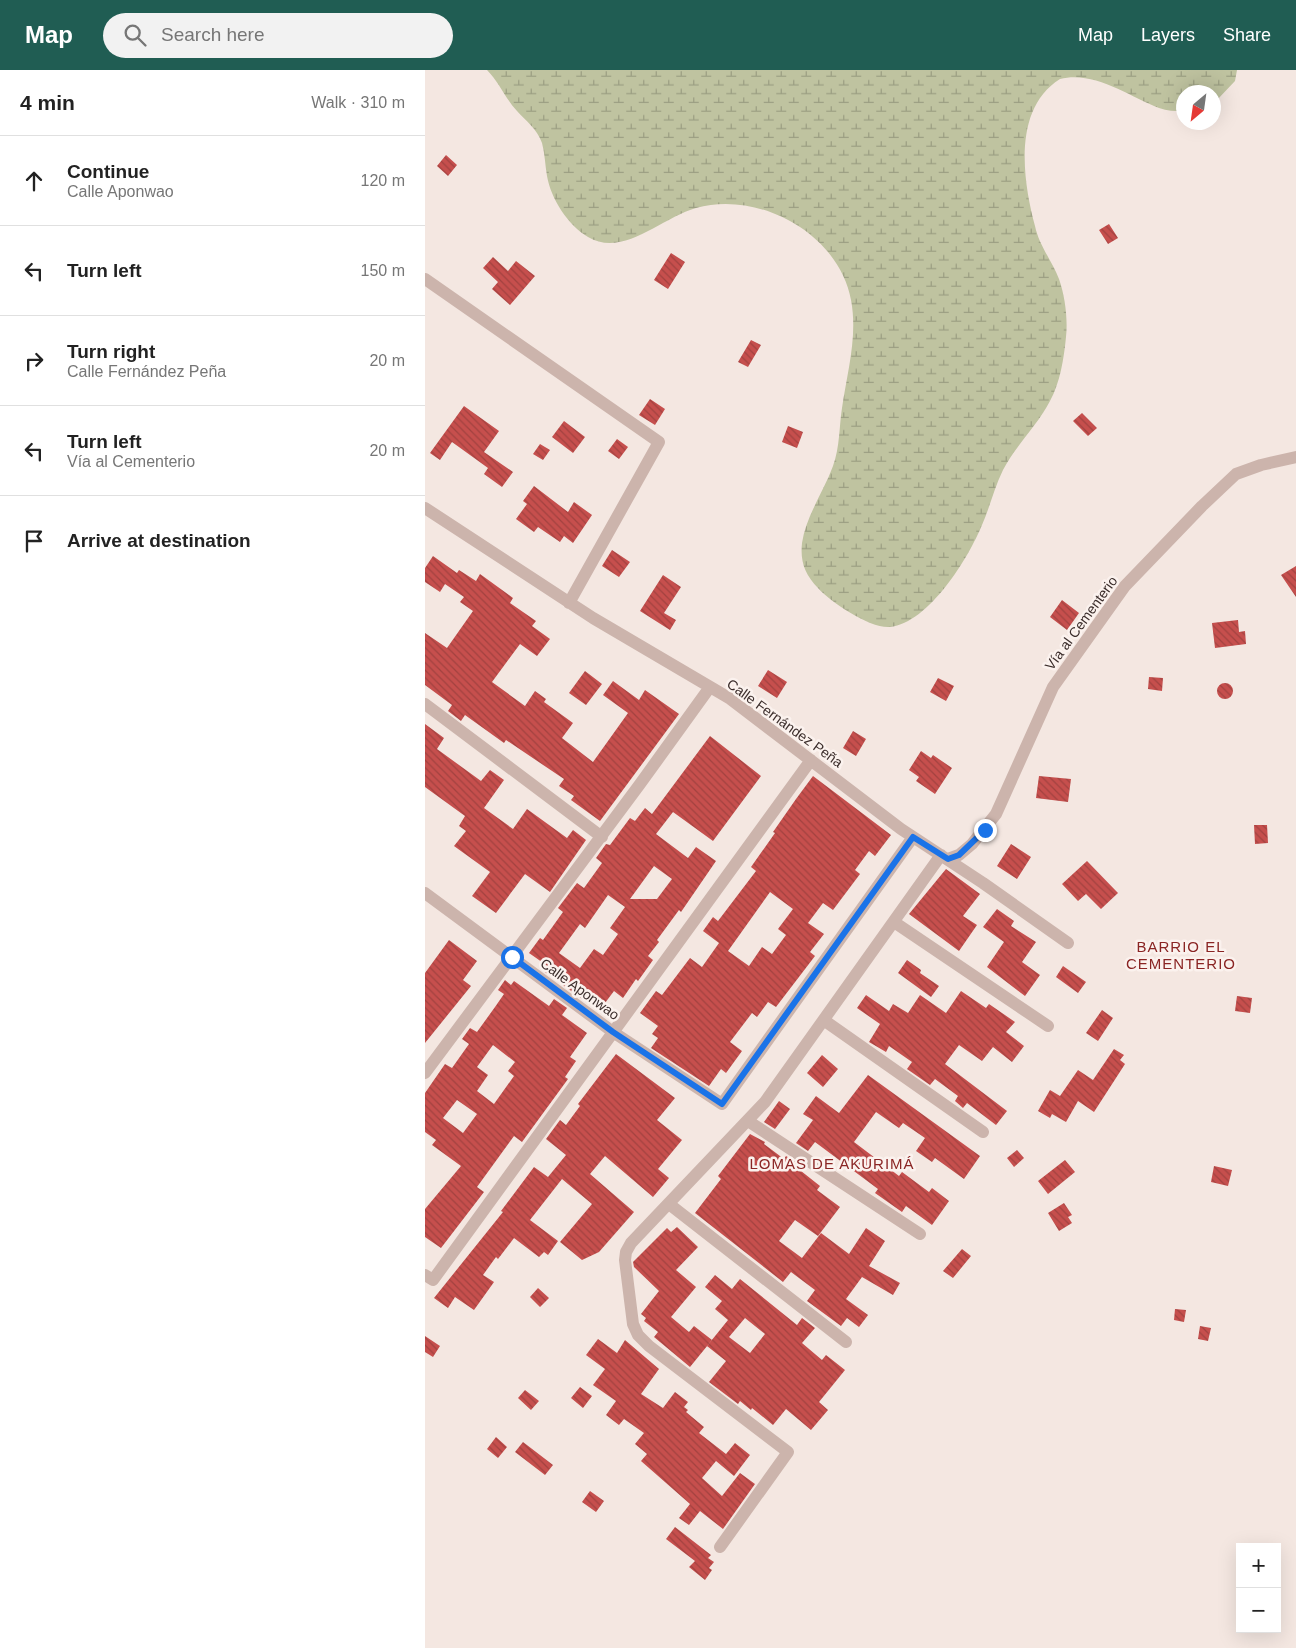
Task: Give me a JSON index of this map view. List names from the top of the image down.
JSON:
{
  "streets": {
    "street": ["Vía al Cementerio", "Calle Fernández Peña", "Calle Aponwao"]
  },
  "crossings": [
    ["Vía al Cementerio", "Calle Fernández Peña"],
    ["Calle Fernández Peña", "Calle Aponwao"]
  ],
  "districts": ["BARRIO EL CEMENTERIO", "LOMAS DE AKURIMÁ"],
  "north": "bottom left",
  "page": {
    "header": "Map",
    "search": "Search here",
    "nav": ["Map", "Layers", "Share"],
    "heading": ["4 min", "Walk · 310 m"],
    "list": [
      ["Continue", "Calle Aponwao", "120 m"],
      ["Turn left", "150 m"],
      ["Turn right", "Calle Fernández Peña", "20 m"],
      ["Turn left", "Vía al Cementerio", "20 m"],
      "Arrive at destination"
    ],
    "map_buttons": ["+", "−"]
  }
}
